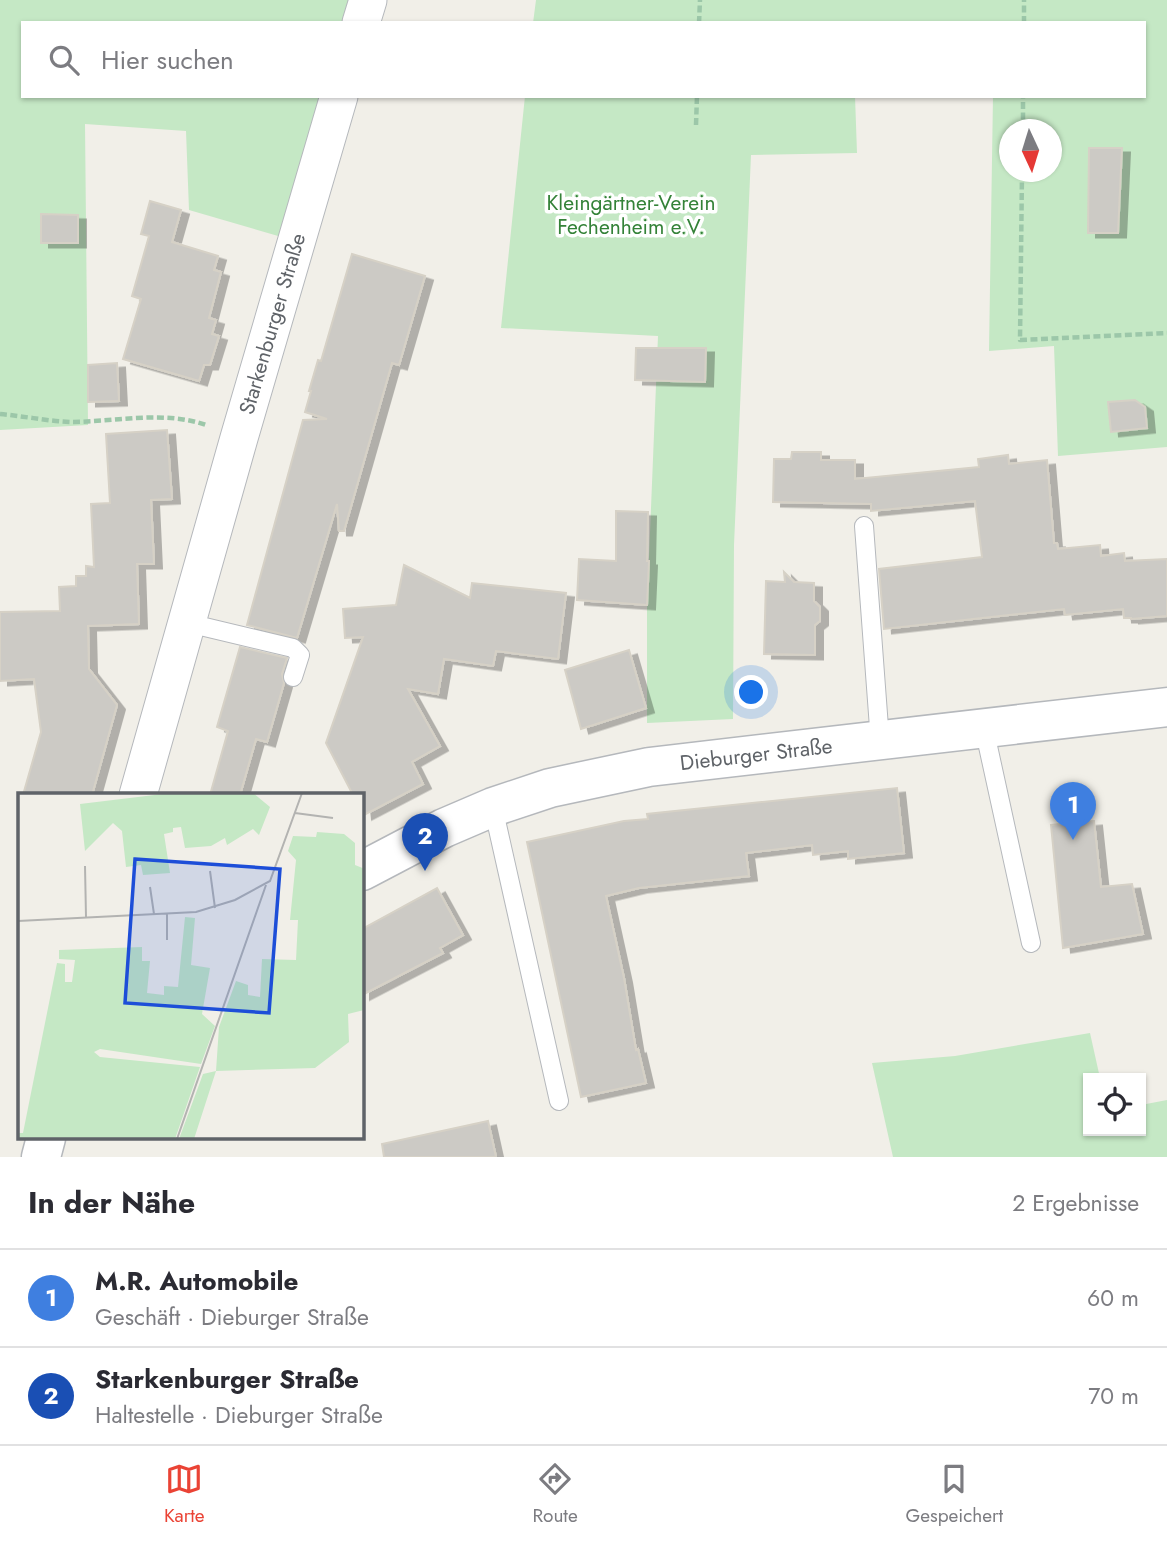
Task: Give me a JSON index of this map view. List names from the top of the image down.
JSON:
{
  "streets": {
    "street": ["Starkenburger Straße", "Dieburger Straße"]
  },
  "parks": ["Kleingärtner-Verein Fechenheim e.V."],
  "north": "bottom",
  "page": {
    "search": "Hier suchen",
    "pins": ["1", "2"],
    "heading": ["In der Nähe", "2 Ergebnisse"],
    "list": [
      {
        "mark": "1",
        "name": "M.R. Automobile",
        "note": "Geschäft · Dieburger Straße",
        "value": "60 m"
      },
      {
        "mark": "2",
        "name": "Starkenburger Straße",
        "note": "Haltestelle · Dieburger Straße",
        "value": "70 m"
      }
    ],
    "nav": ["Karte", "Route", "Gespeichert"]
  }
}
